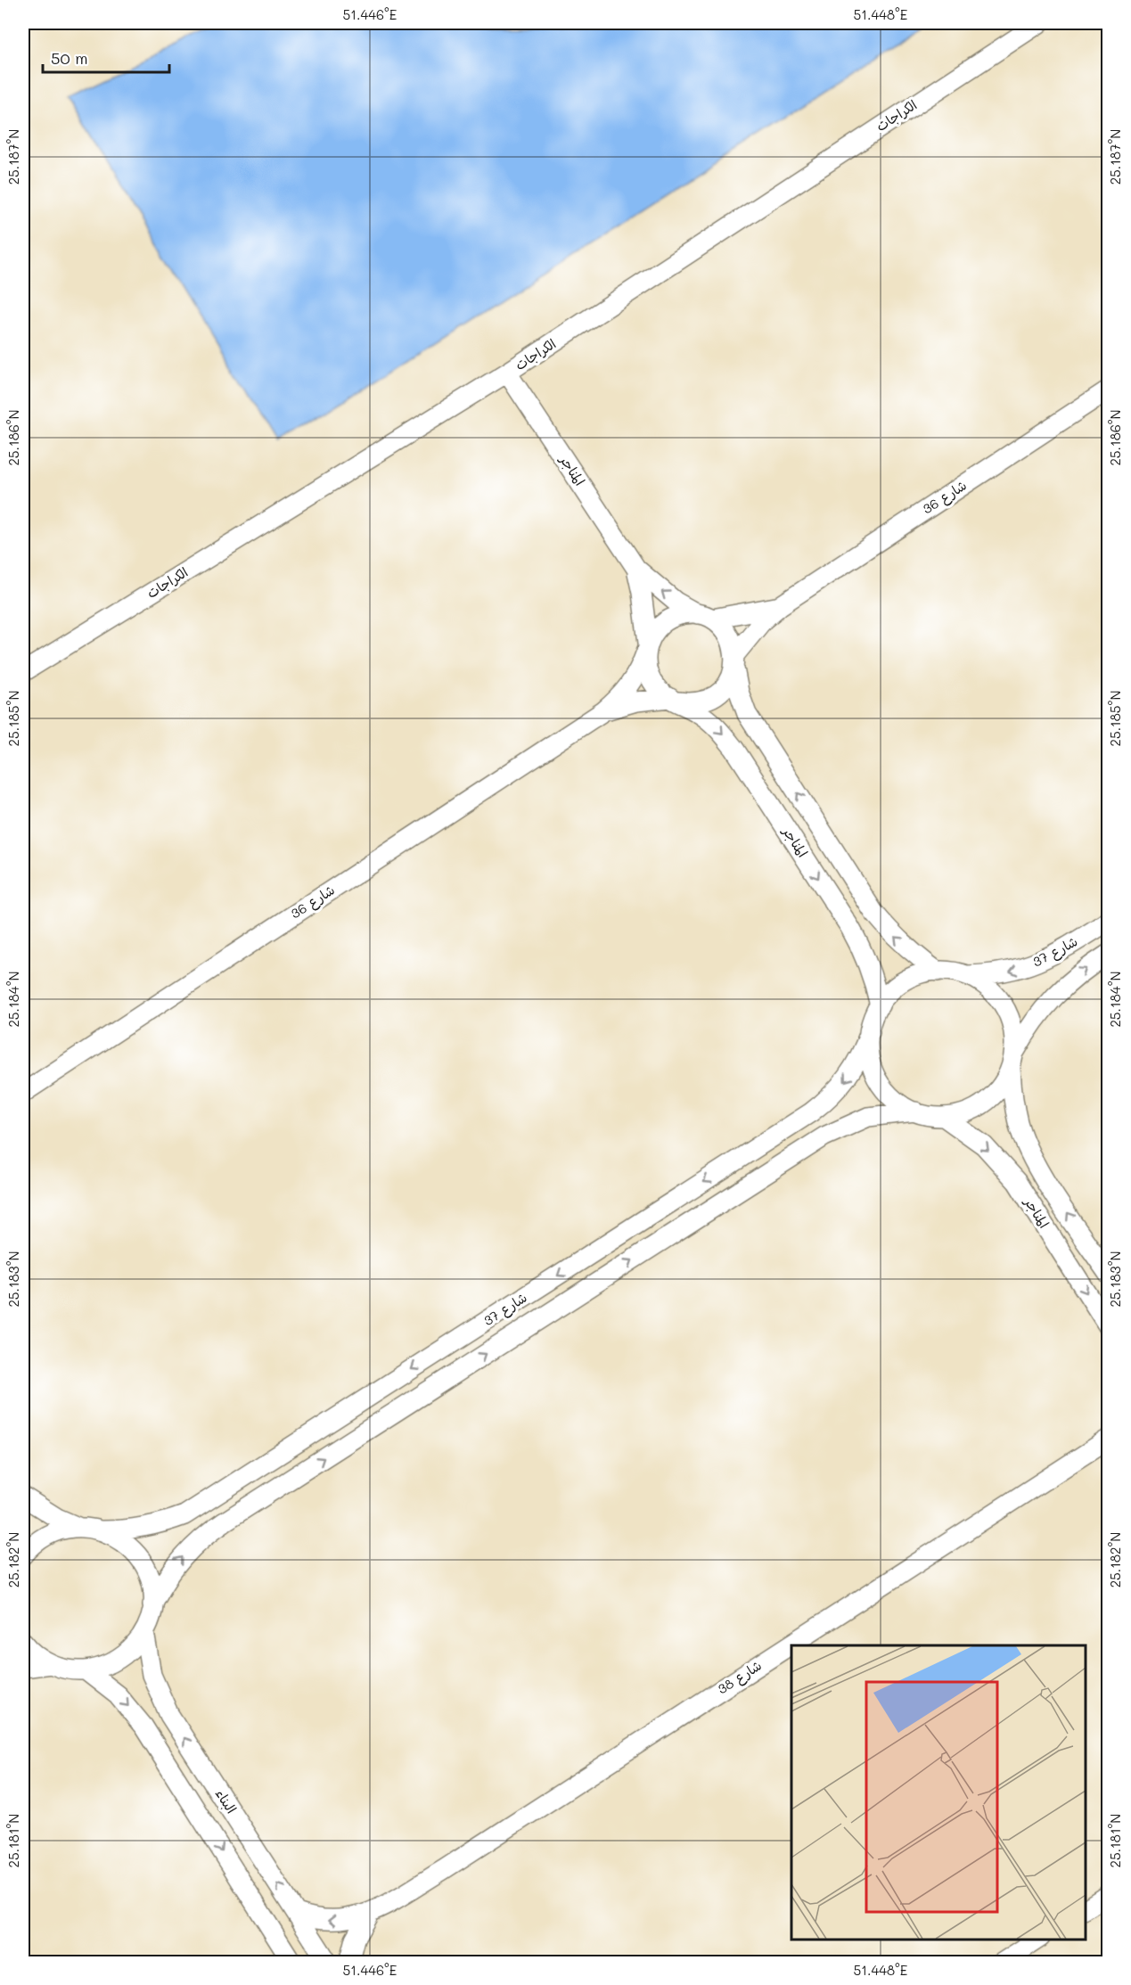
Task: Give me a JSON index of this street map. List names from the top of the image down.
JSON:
{
  "streets": {
    "street": [
      "الكراجات",
      "المناجر",
      "شارع 36",
      "شارع 37",
      "شارع 38",
      "البناء"
    ]
  },
  "crossings": [
    ["الكراجات", "المناجر"],
    ["المناجر", "شارع 36"],
    ["المناجر", "شارع 37"],
    ["شارع 38", "البناء"]
  ],
  "scale_bar": "50 m",
  "coordinates": [
    "51.446°E",
    "51.448°E",
    "25.187°N",
    "25.186°N",
    "25.185°N",
    "25.184°N",
    "25.183°N",
    "25.182°N",
    "25.181°N"
  ]
}
